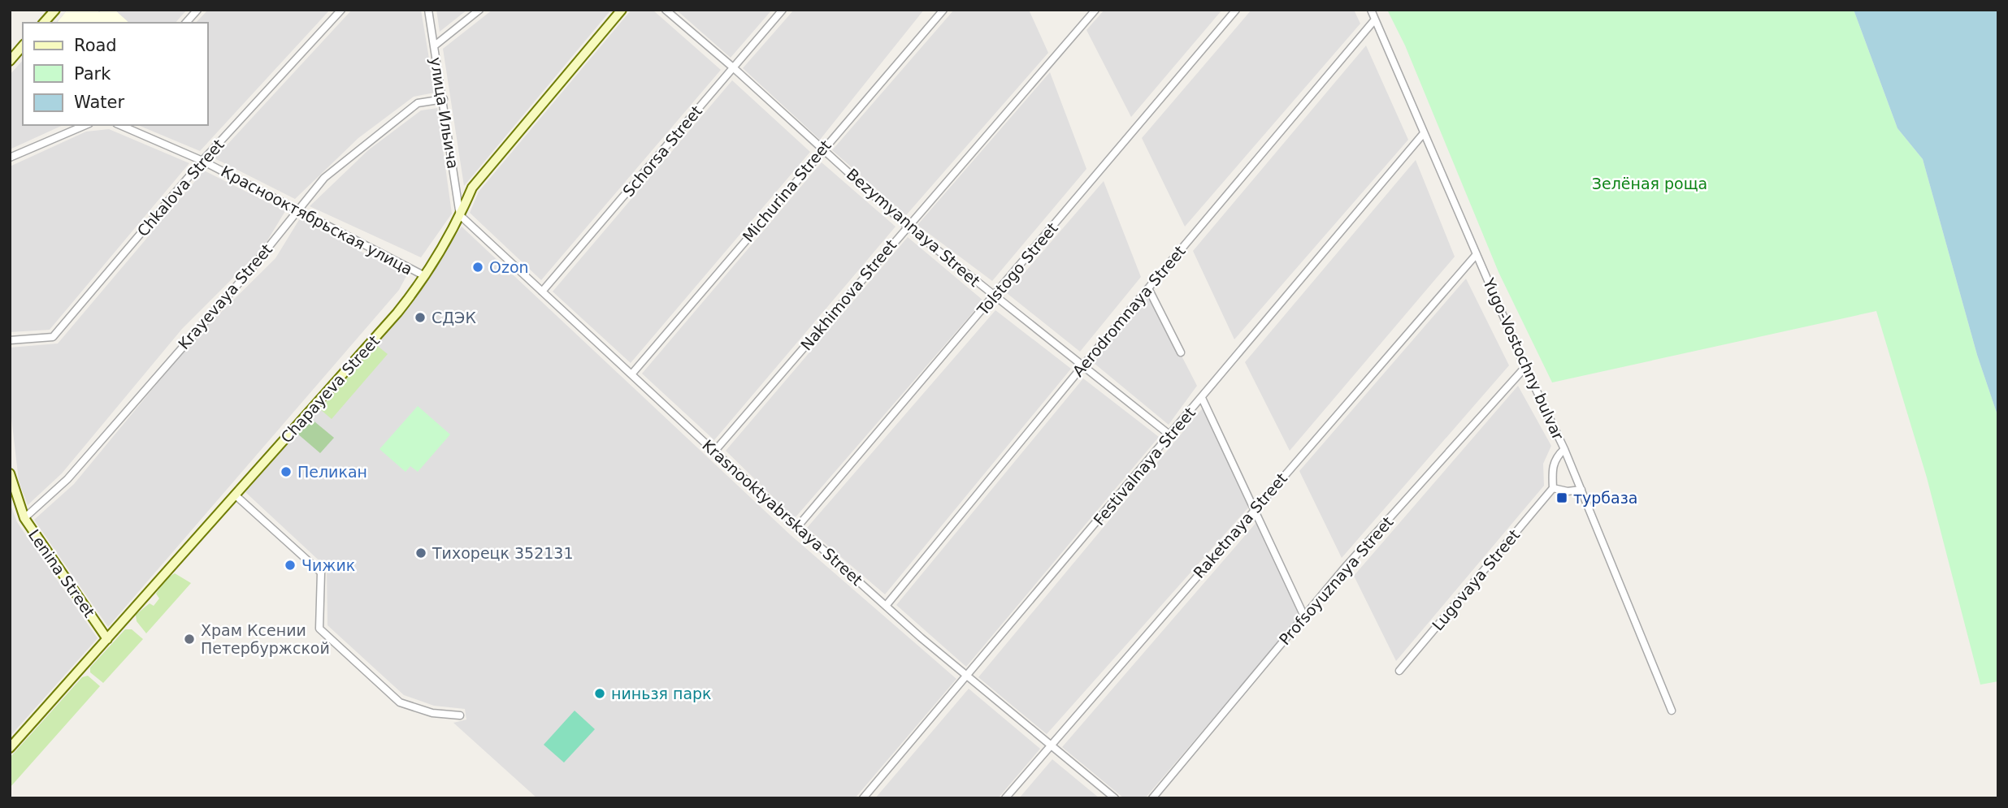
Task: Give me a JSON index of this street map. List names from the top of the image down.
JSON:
{
  "streets": {
    "main road": ["Chapayeva Street", "Lenina Street"],
    "street": [
      "улица Ильича",
      "Schorsa Street",
      "Chkalova Street",
      "Michurina Street",
      "Краснооктябрьская улица",
      "Bezymyannaya Street",
      "Tolstogo Street",
      "Nakhimova Street",
      "Krayevaya Street",
      "Aerodromnaya Street",
      "Yugo-Vostochny bulvar",
      "Festivalnaya Street",
      "Krasnooktyabrskaya Street",
      "Raketnaya Street",
      "Lugovaya Street",
      "Profsoyuznaya Street"
    ]
  },
  "crossings": [
    ["улица Ильича", "Krayevaya Street"],
    ["улица Ильича", "Chapayeva Street"],
    ["улица Ильича", "Krasnooktyabrskaya Street"],
    ["Schorsa Street", "Bezymyannaya Street"],
    ["Schorsa Street", "Krasnooktyabrskaya Street"],
    ["Chkalova Street", "Краснооктябрьская улица"],
    ["Michurina Street", "Bezymyannaya Street"],
    ["Michurina Street", "Krasnooktyabrskaya Street"],
    ["Краснооктябрьская улица", "Krayevaya Street"],
    ["Краснооктябрьская улица", "Chapayeva Street"],
    ["Bezymyannaya Street", "Tolstogo Street"],
    ["Bezymyannaya Street", "Nakhimova Street"],
    ["Bezymyannaya Street", "Aerodromnaya Street"],
    ["Bezymyannaya Street", "Festivalnaya Street"],
    ["Tolstogo Street", "Krasnooktyabrskaya Street"],
    ["Nakhimova Street", "Krasnooktyabrskaya Street"],
    ["Krayevaya Street", "Lenina Street"],
    ["Aerodromnaya Street", "Yugo-Vostochny bulvar"],
    ["Aerodromnaya Street", "Krasnooktyabrskaya Street"],
    ["Yugo-Vostochny bulvar", "Festivalnaya Street"],
    ["Yugo-Vostochny bulvar", "Raketnaya Street"],
    ["Yugo-Vostochny bulvar", "Profsoyuznaya Street"],
    ["Chapayeva Street", "Krasnooktyabrskaya Street"],
    ["Chapayeva Street", "Lenina Street"],
    ["Festivalnaya Street", "Krasnooktyabrskaya Street"],
    ["Krasnooktyabrskaya Street", "Raketnaya Street"]
  ],
  "parks": ["Зелёная роща"],
  "places": {
    "other": [
      "Ozon",
      "СДЭК",
      "Пеликан",
      "Тихорецк 352131",
      "Чижик",
      "Храм Ксении Петербуржской",
      "ниньзя парк"
    ],
    "transit": ["турбаза"]
  },
  "legend": ["Road", "Park", "Water"]
}
